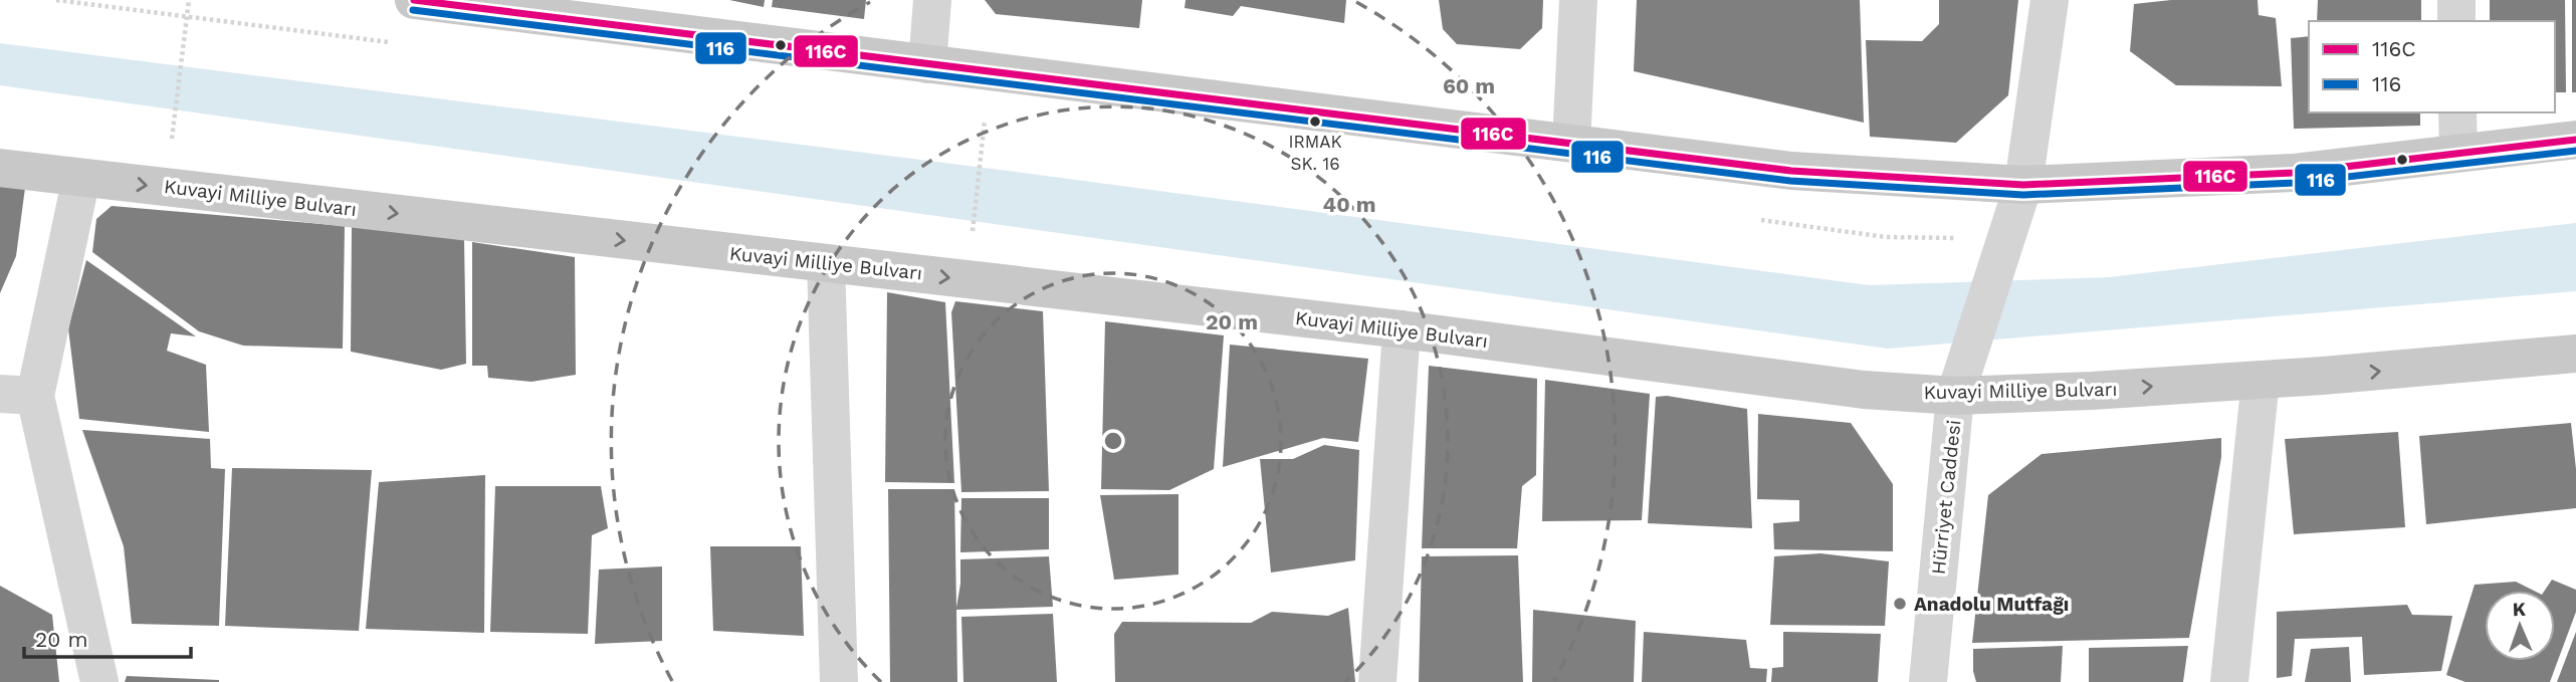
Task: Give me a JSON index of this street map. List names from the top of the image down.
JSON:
{
  "streets": {
    "main road": ["Kuvayi Milliye Bulvarı"],
    "street": ["Hürriyet Caddesi"]
  },
  "crossings": [
    ["Kuvayi Milliye Bulvarı", "Hürriyet Caddesi"]
  ],
  "places": ["IRMAK SK. 16", "Anadolu Mutfağı"],
  "lines": ["transit line 116C", "transit line 116"],
  "legend": ["116C", "116"],
  "scale_bar": "20 m",
  "north": "top",
  "rings": ["60 m", "40 m", "20 m"]
}
